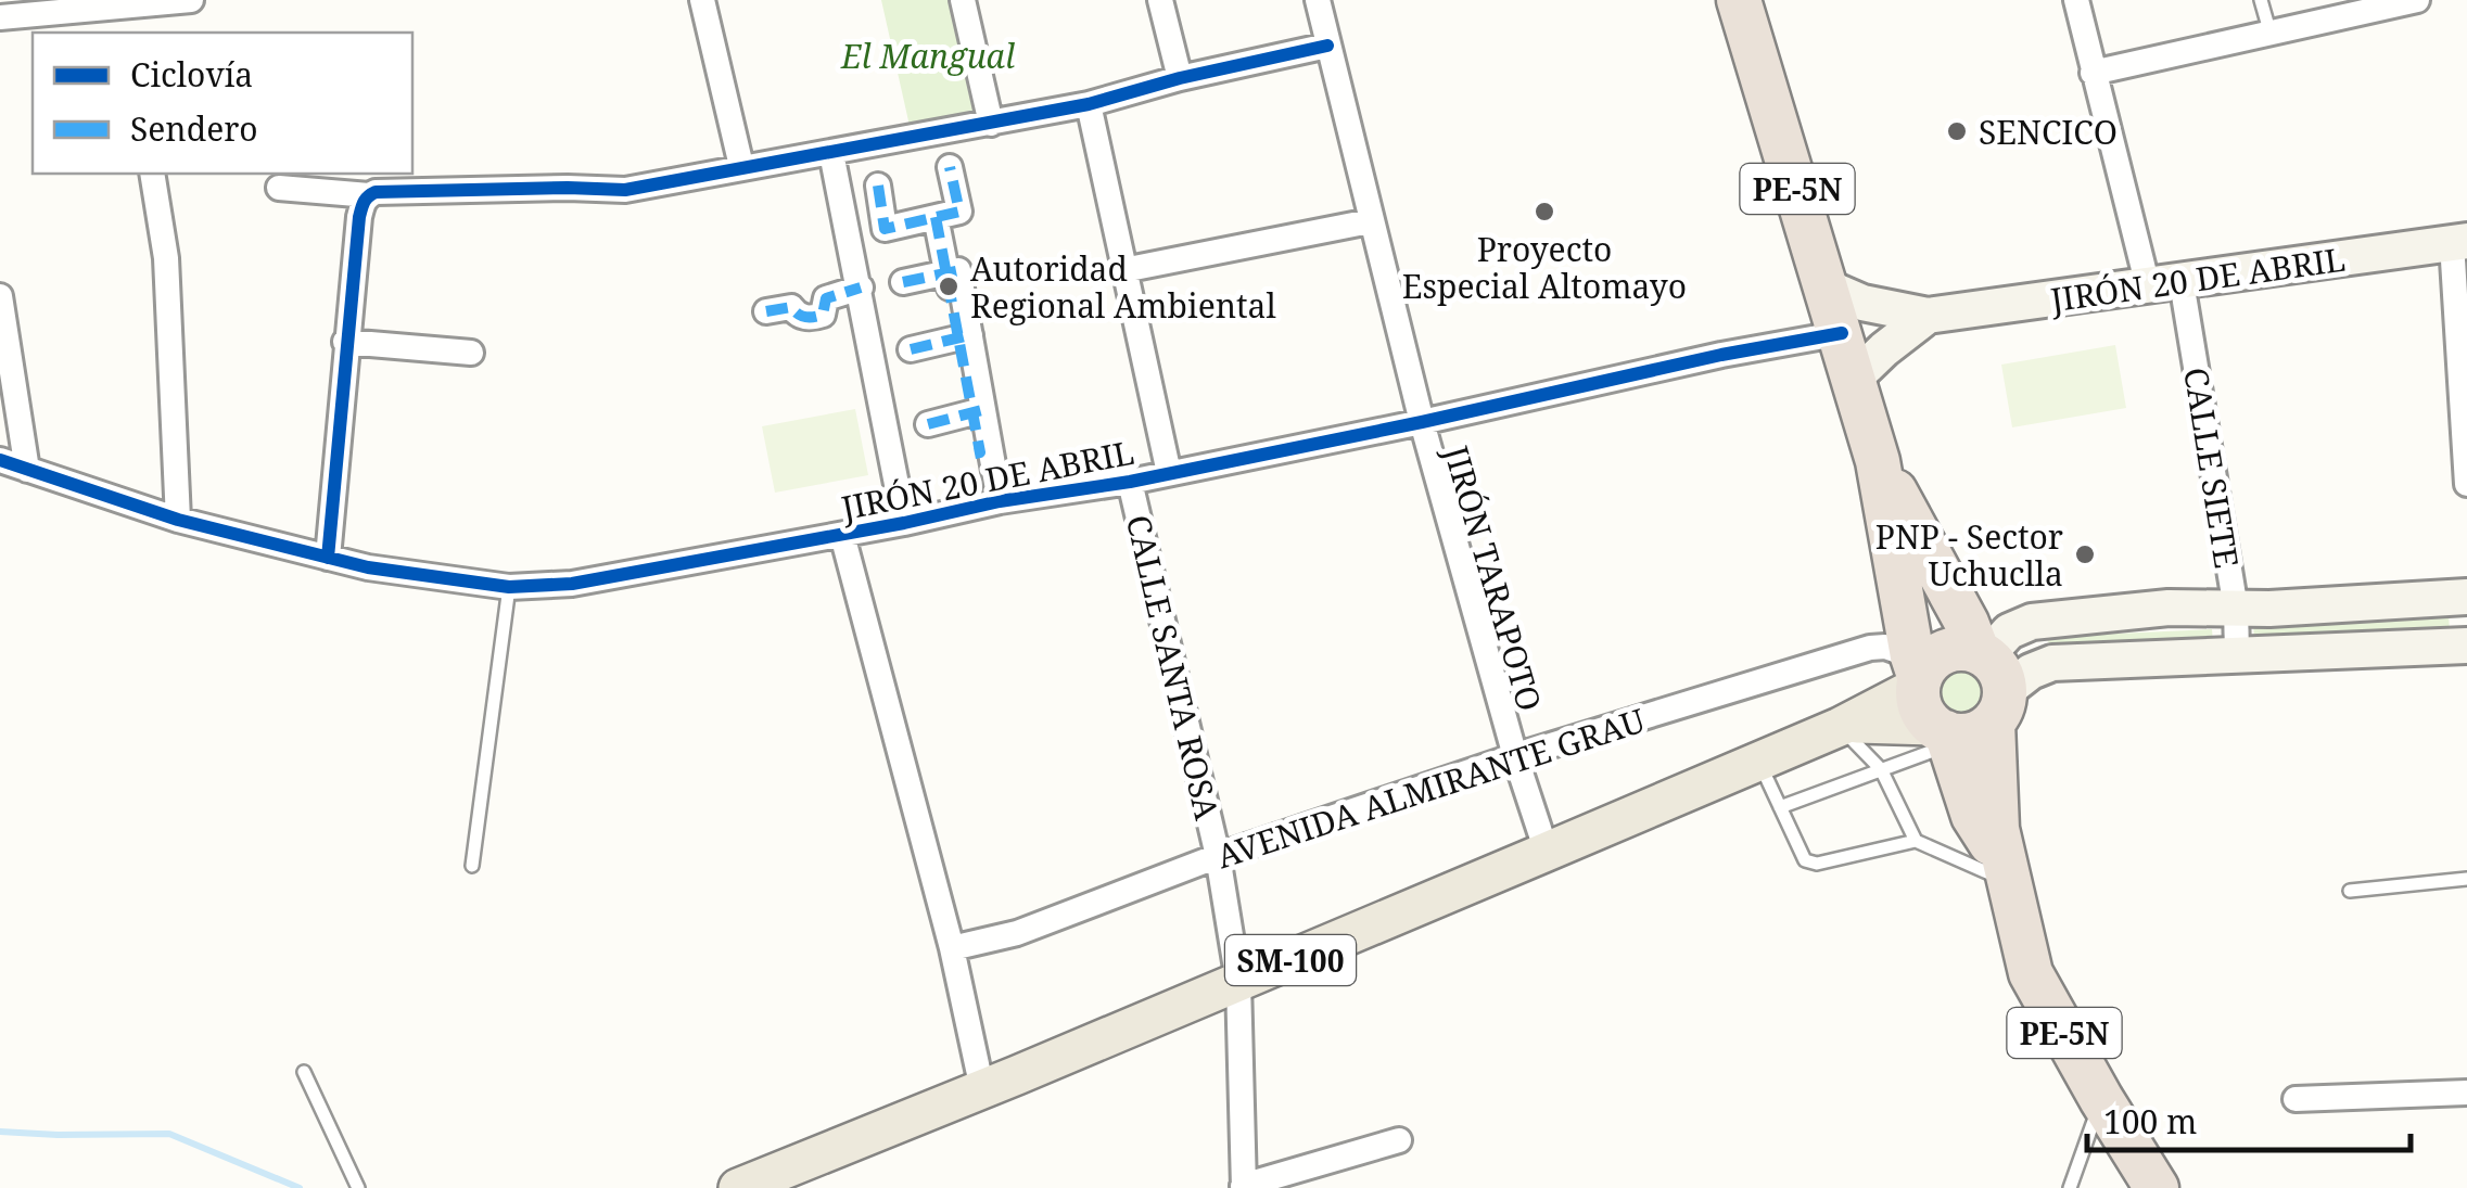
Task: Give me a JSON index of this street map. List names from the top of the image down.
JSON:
{
  "streets": {
    "highway": ["PE-5N"],
    "main road": ["JIRÓN 20 DE ABRIL", "SM-100"],
    "street": [
      "CALLE SIETE",
      "JIRÓN TARAPOTO",
      "CALLE SANTA ROSA",
      "AVENIDA ALMIRANTE GRAU"
    ]
  },
  "crossings": [
    ["PE-5N", "JIRÓN 20 DE ABRIL"],
    ["PE-5N", "AVENIDA ALMIRANTE GRAU"],
    ["PE-5N", "SM-100"],
    ["JIRÓN 20 DE ABRIL", "CALLE SIETE"],
    ["JIRÓN 20 DE ABRIL", "JIRÓN TARAPOTO"],
    ["JIRÓN 20 DE ABRIL", "CALLE SANTA ROSA"],
    ["JIRÓN TARAPOTO", "AVENIDA ALMIRANTE GRAU"],
    ["JIRÓN TARAPOTO", "SM-100"],
    ["CALLE SANTA ROSA", "AVENIDA ALMIRANTE GRAU"],
    ["CALLE SANTA ROSA", "SM-100"],
    ["AVENIDA ALMIRANTE GRAU", "SM-100"]
  ],
  "parks": ["El Mangual"],
  "places": [
    "SENCICO",
    "Proyecto Especial Altomayo",
    "Autoridad Regional Ambiental",
    "PNP - Sector Uchuclla"
  ],
  "legend": ["Ciclovía", "Sendero"],
  "scale_bar": "100 m"
}
